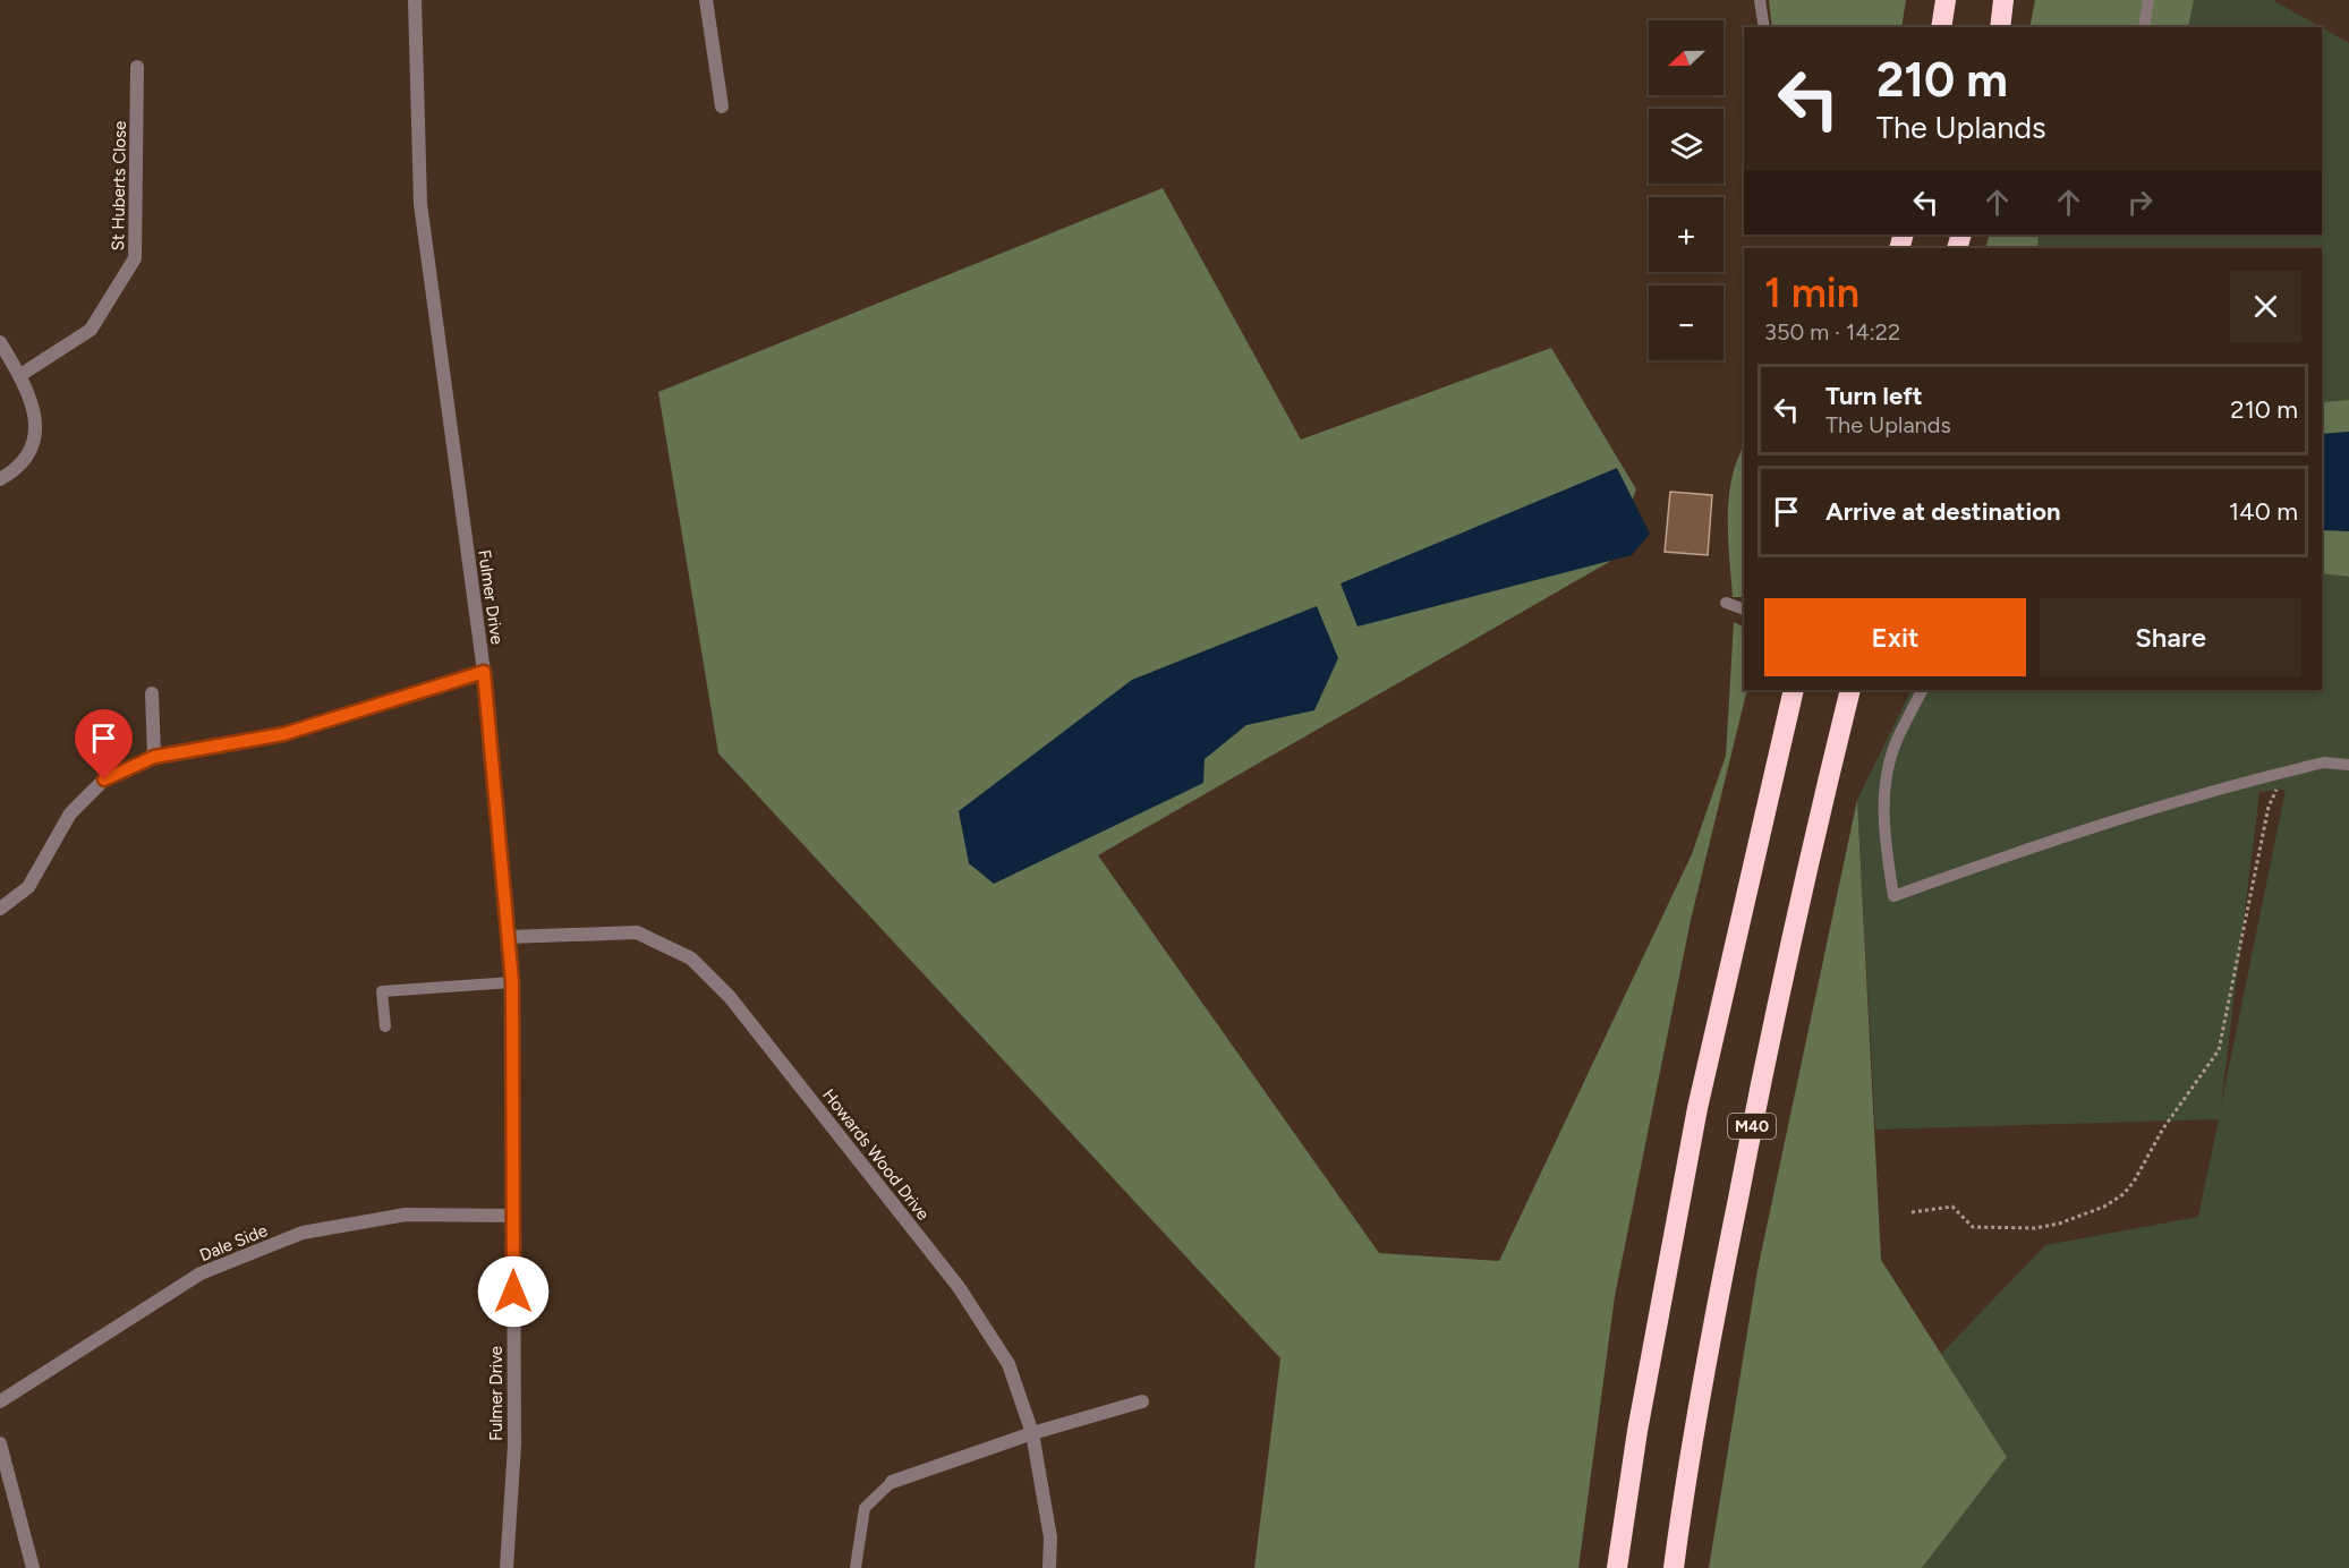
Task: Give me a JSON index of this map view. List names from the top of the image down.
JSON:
{
  "streets": {
    "highway": ["M40"],
    "street": [
      "St Huberts Close",
      "Fulmer Drive",
      "Howards Wood Drive",
      "Dale Side"
    ]
  },
  "crossings": [
    ["Fulmer Drive", "Howards Wood Drive"],
    ["Fulmer Drive", "Dale Side"]
  ],
  "north": "left",
  "page": {
    "map_buttons": ["+", "−"],
    "turn": ["210 m", "The Uplands"],
    "heading": ["1 min", "350 m · 14:22"],
    "list": [
      {
        "name": "Turn left",
        "note": "The Uplands",
        "value": "210 m"
      },
      {
        "name": "Arrive at destination",
        "value": "140 m"
      }
    ],
    "buttons": ["Exit", "Share"]
  }
}
